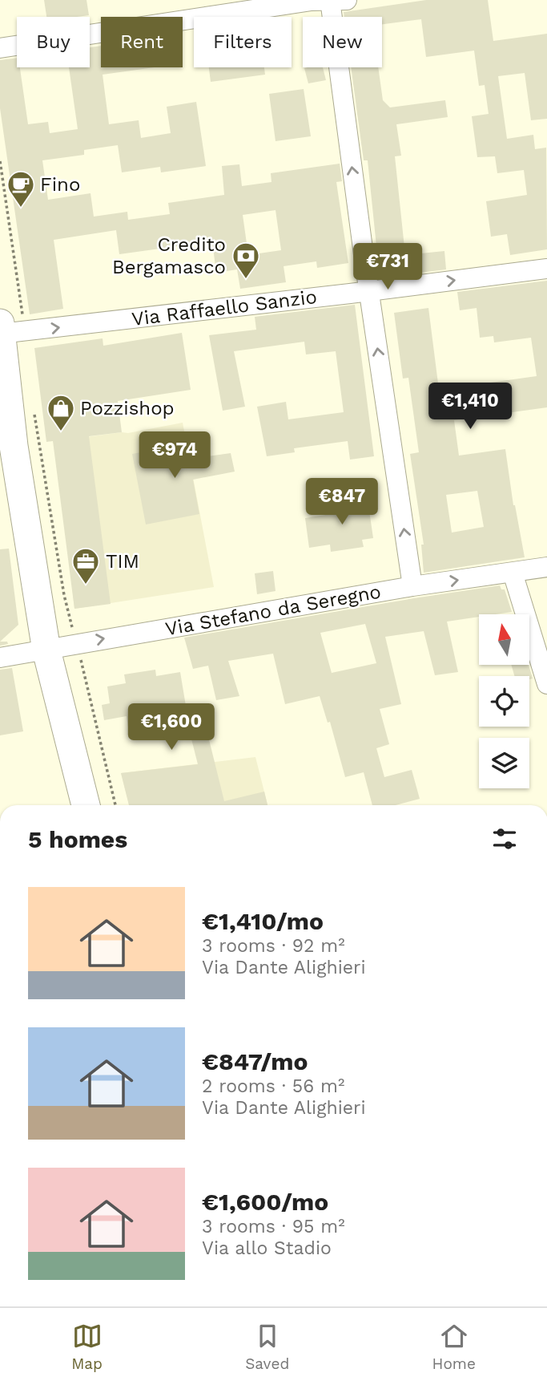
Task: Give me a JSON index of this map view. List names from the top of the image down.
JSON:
{
  "streets": {
    "street": ["Via Raffaello Sanzio", "Via Stefano da Seregno"]
  },
  "one_way": ["Via Raffaello Sanzio", "Via Stefano da Seregno"],
  "places": {
    "cafe": ["Fino"],
    "bank": ["Credito Bergamasco"],
    "shop": ["Pozzishop"],
    "office": ["TIM"]
  },
  "north": "top",
  "page": {
    "chip": [
      "Buy",
      "Rent",
      "Filters",
      "New"
    ],
    "price": [
      "€731",
      "€1,410",
      "€974",
      "€847",
      "€1,600"
    ],
    "heading": "5 homes",
    "list": [
      {
        "name": "€1,410/mo",
        "note": "3 rooms · 92 m² · Via Dante Alighieri"
      },
      {
        "name": "€847/mo",
        "note": "2 rooms · 56 m² · Via Dante Alighieri"
      },
      {
        "name": "€1,600/mo",
        "note": "3 rooms · 95 m² · Via allo Stadio"
      }
    ],
    "tabs": ["Map", "Saved", "Home"]
  }
}
